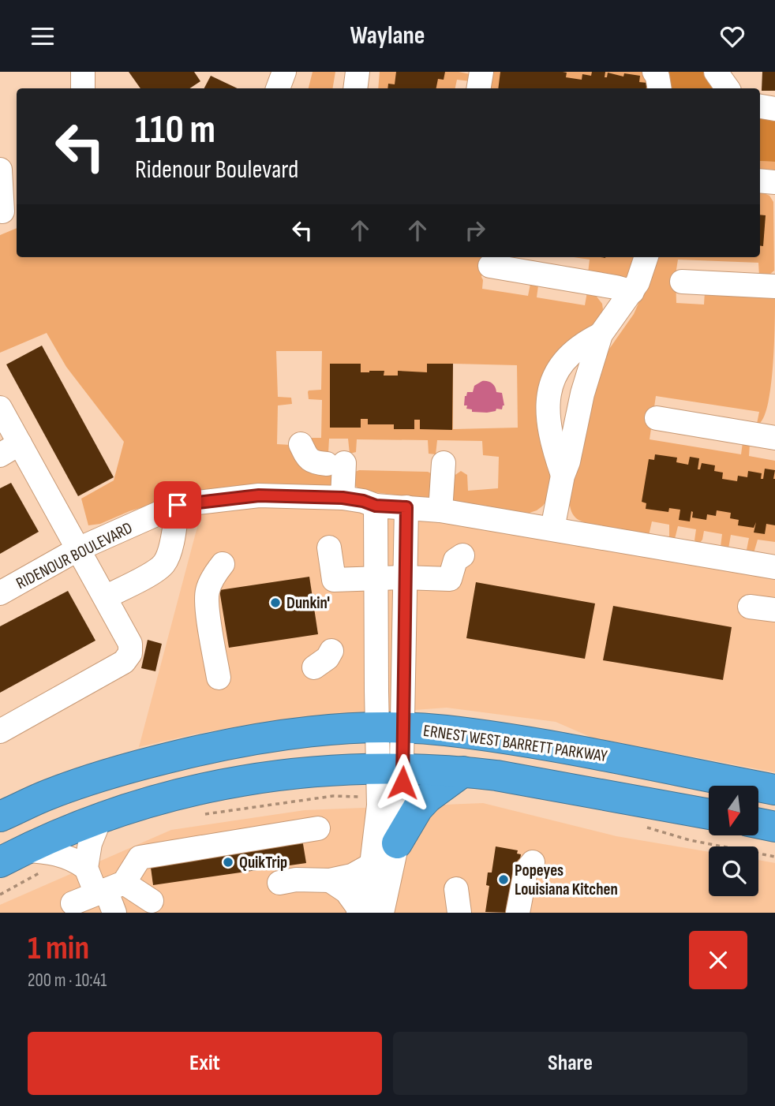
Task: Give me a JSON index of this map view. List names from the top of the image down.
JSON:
{
  "streets": {
    "highway": ["ERNEST WEST BARRETT PARKWAY"],
    "street": ["RIDENOUR BOULEVARD"]
  },
  "places": ["Dunkin'", "QuikTrip", "Popeyes Louisiana Kitchen"],
  "north": "bottom",
  "page": {
    "header": "Waylane",
    "turn": ["110 m", "Ridenour Boulevard"],
    "heading": ["1 min", "200 m · 10:41"],
    "buttons": ["Exit", "Share"]
  }
}
